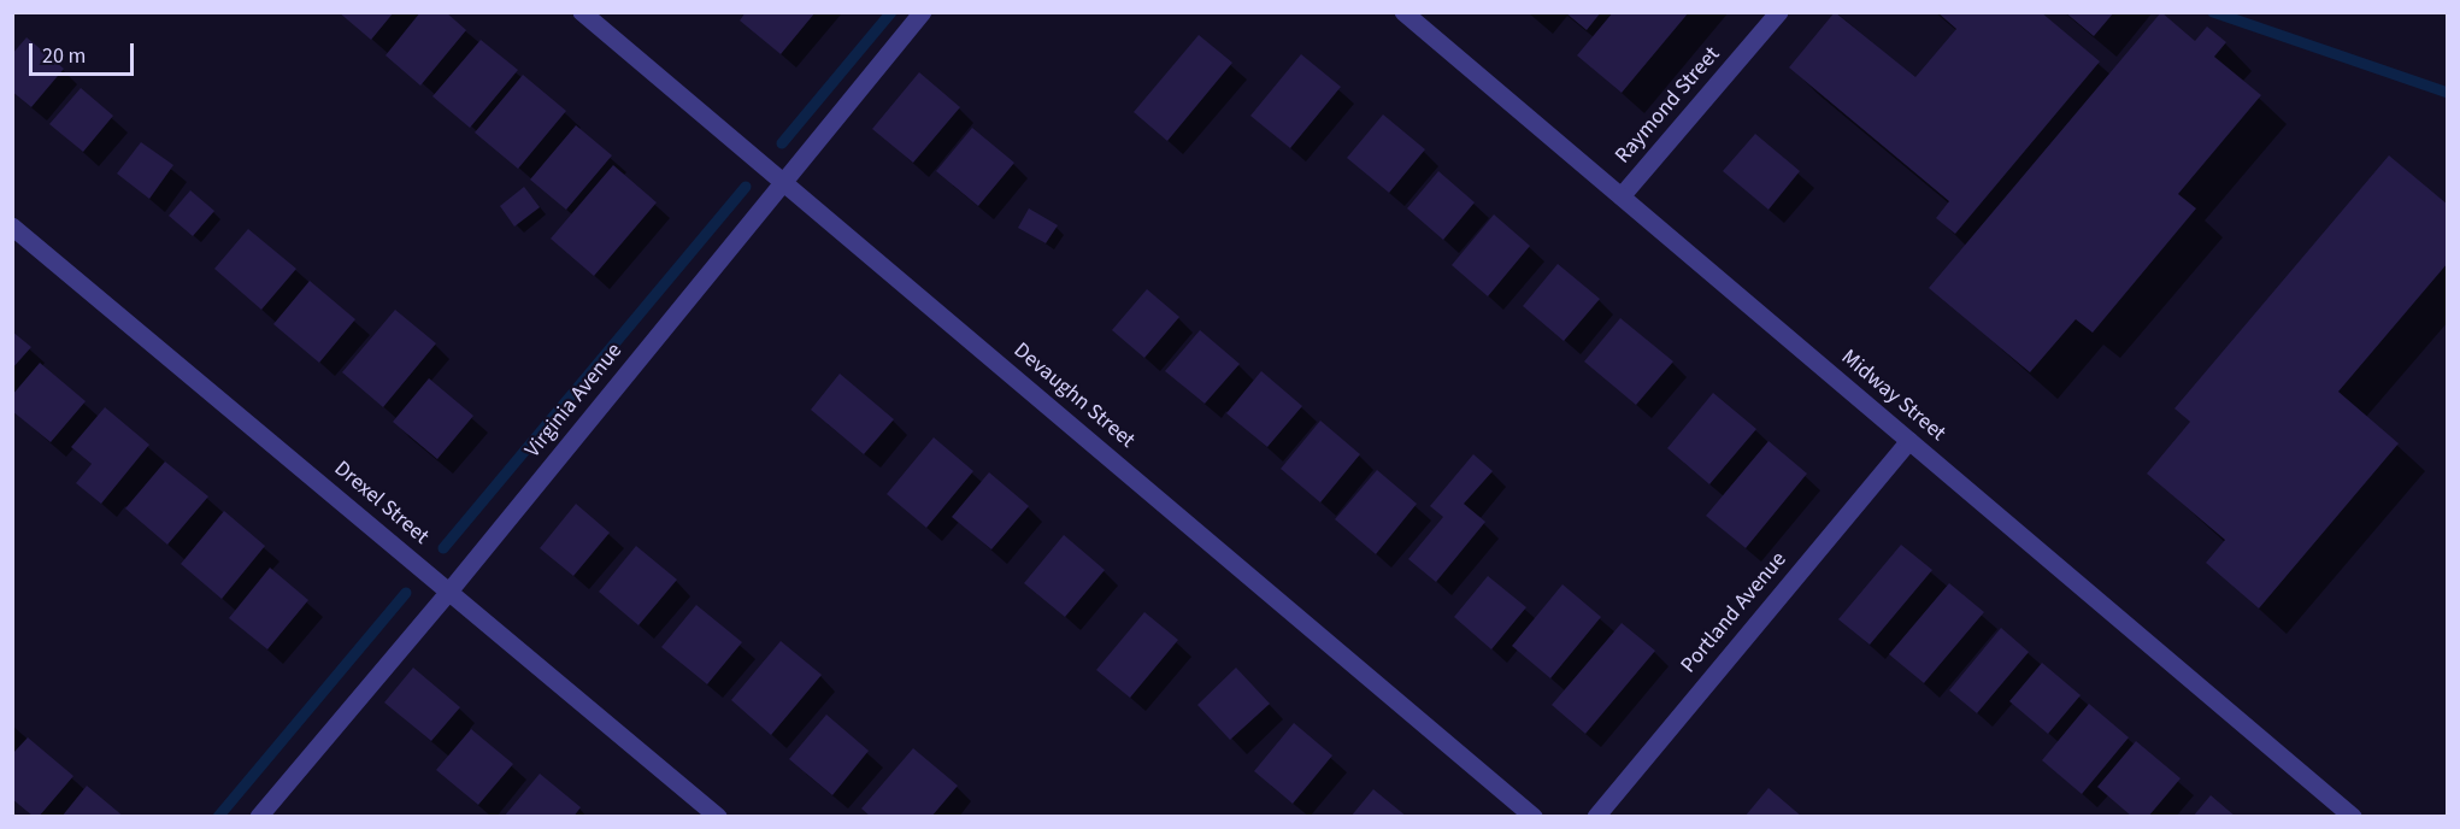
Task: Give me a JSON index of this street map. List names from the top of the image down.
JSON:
{
  "streets": {
    "street": [
      "Raymond Street",
      "Devaughn Street",
      "Midway Street",
      "Virginia Avenue",
      "Drexel Street",
      "Portland Avenue"
    ]
  },
  "crossings": [
    ["Raymond Street", "Midway Street"],
    ["Devaughn Street", "Virginia Avenue"],
    ["Midway Street", "Portland Avenue"],
    ["Virginia Avenue", "Drexel Street"]
  ],
  "scale_bar": "20 m"
}
